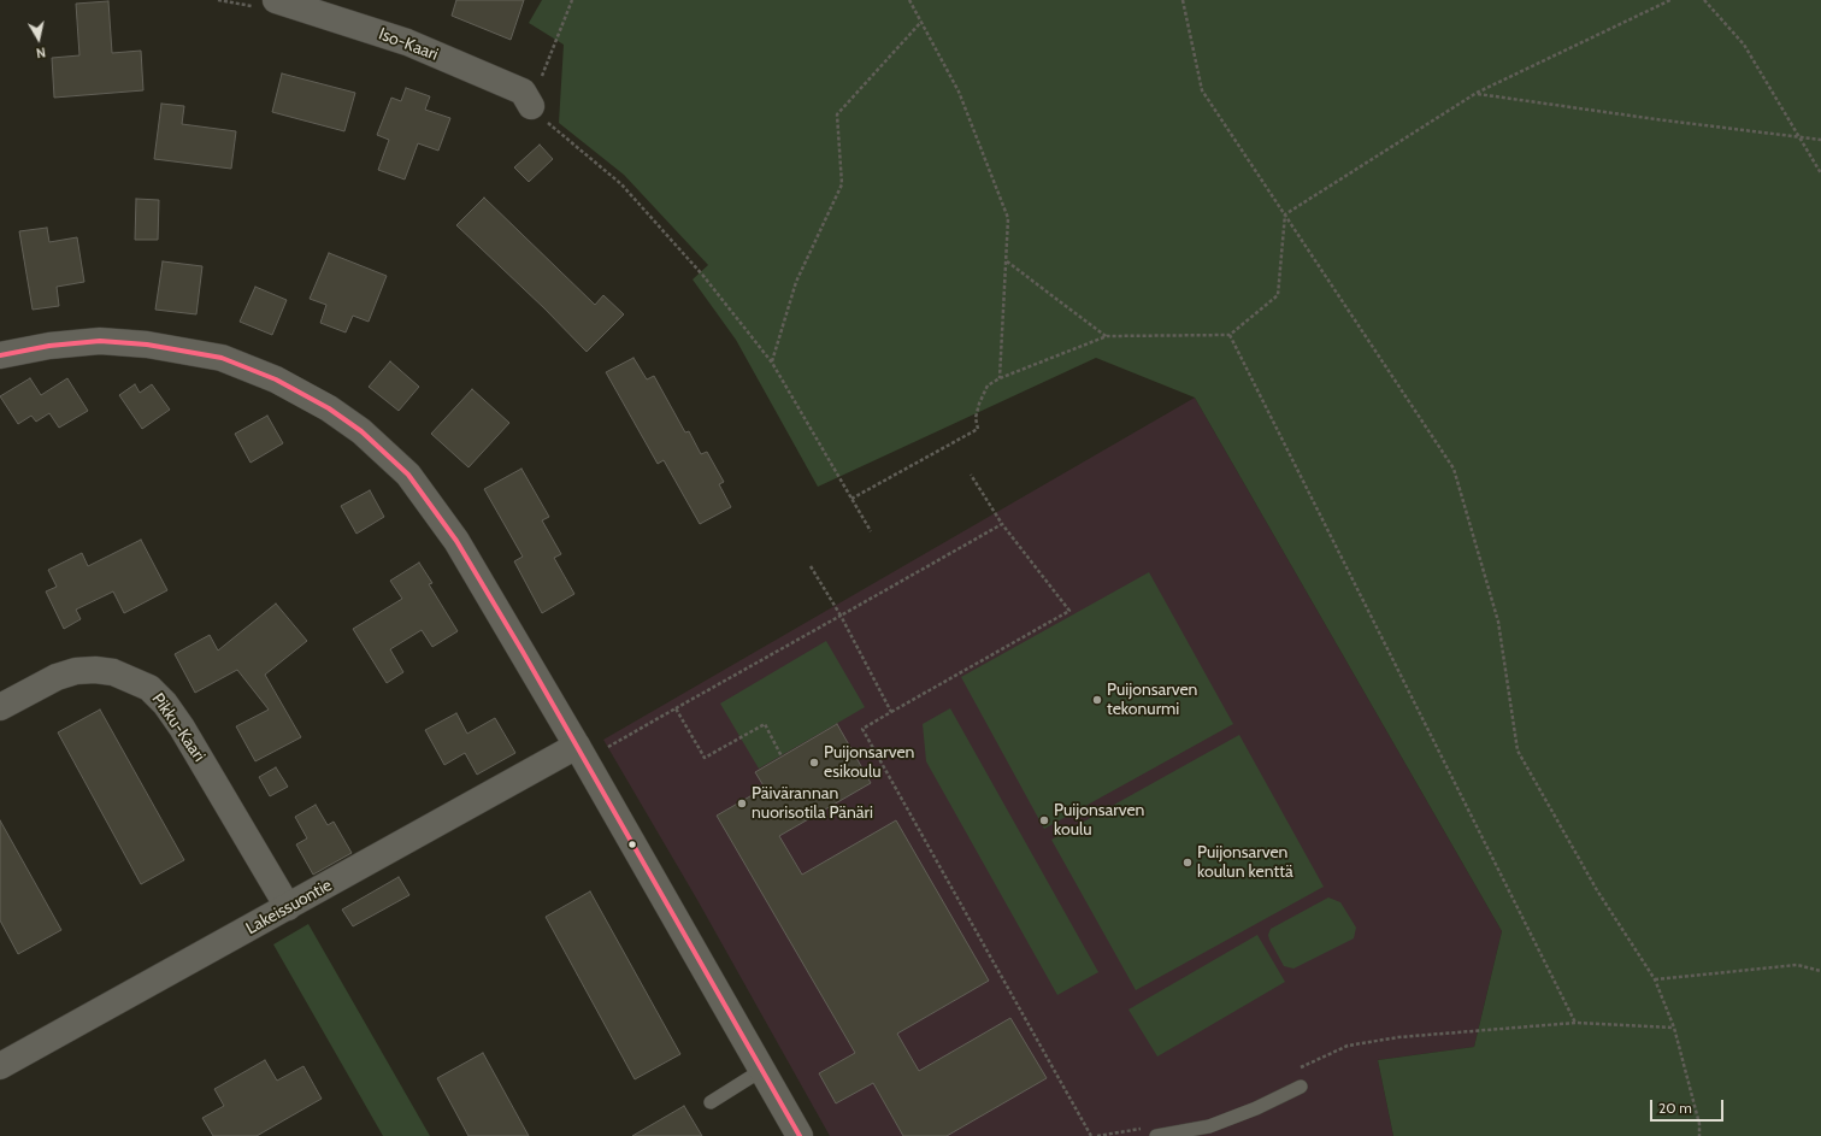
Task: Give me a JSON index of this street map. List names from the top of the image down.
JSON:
{
  "streets": {
    "street": ["Iso-Kaari", "Pikku-Kaari", "Lakeissuontie"]
  },
  "crossings": [
    ["Pikku-Kaari", "Lakeissuontie"]
  ],
  "places": [
    "Puijonsarven tekonurmi",
    "Puijonsarven esikoulu",
    "Päivärannan nuorisotila Pänäri",
    "Puijonsarven koulu",
    "Puijonsarven koulun kenttä"
  ],
  "scale_bar": "20 m",
  "north": "bottom"
}
